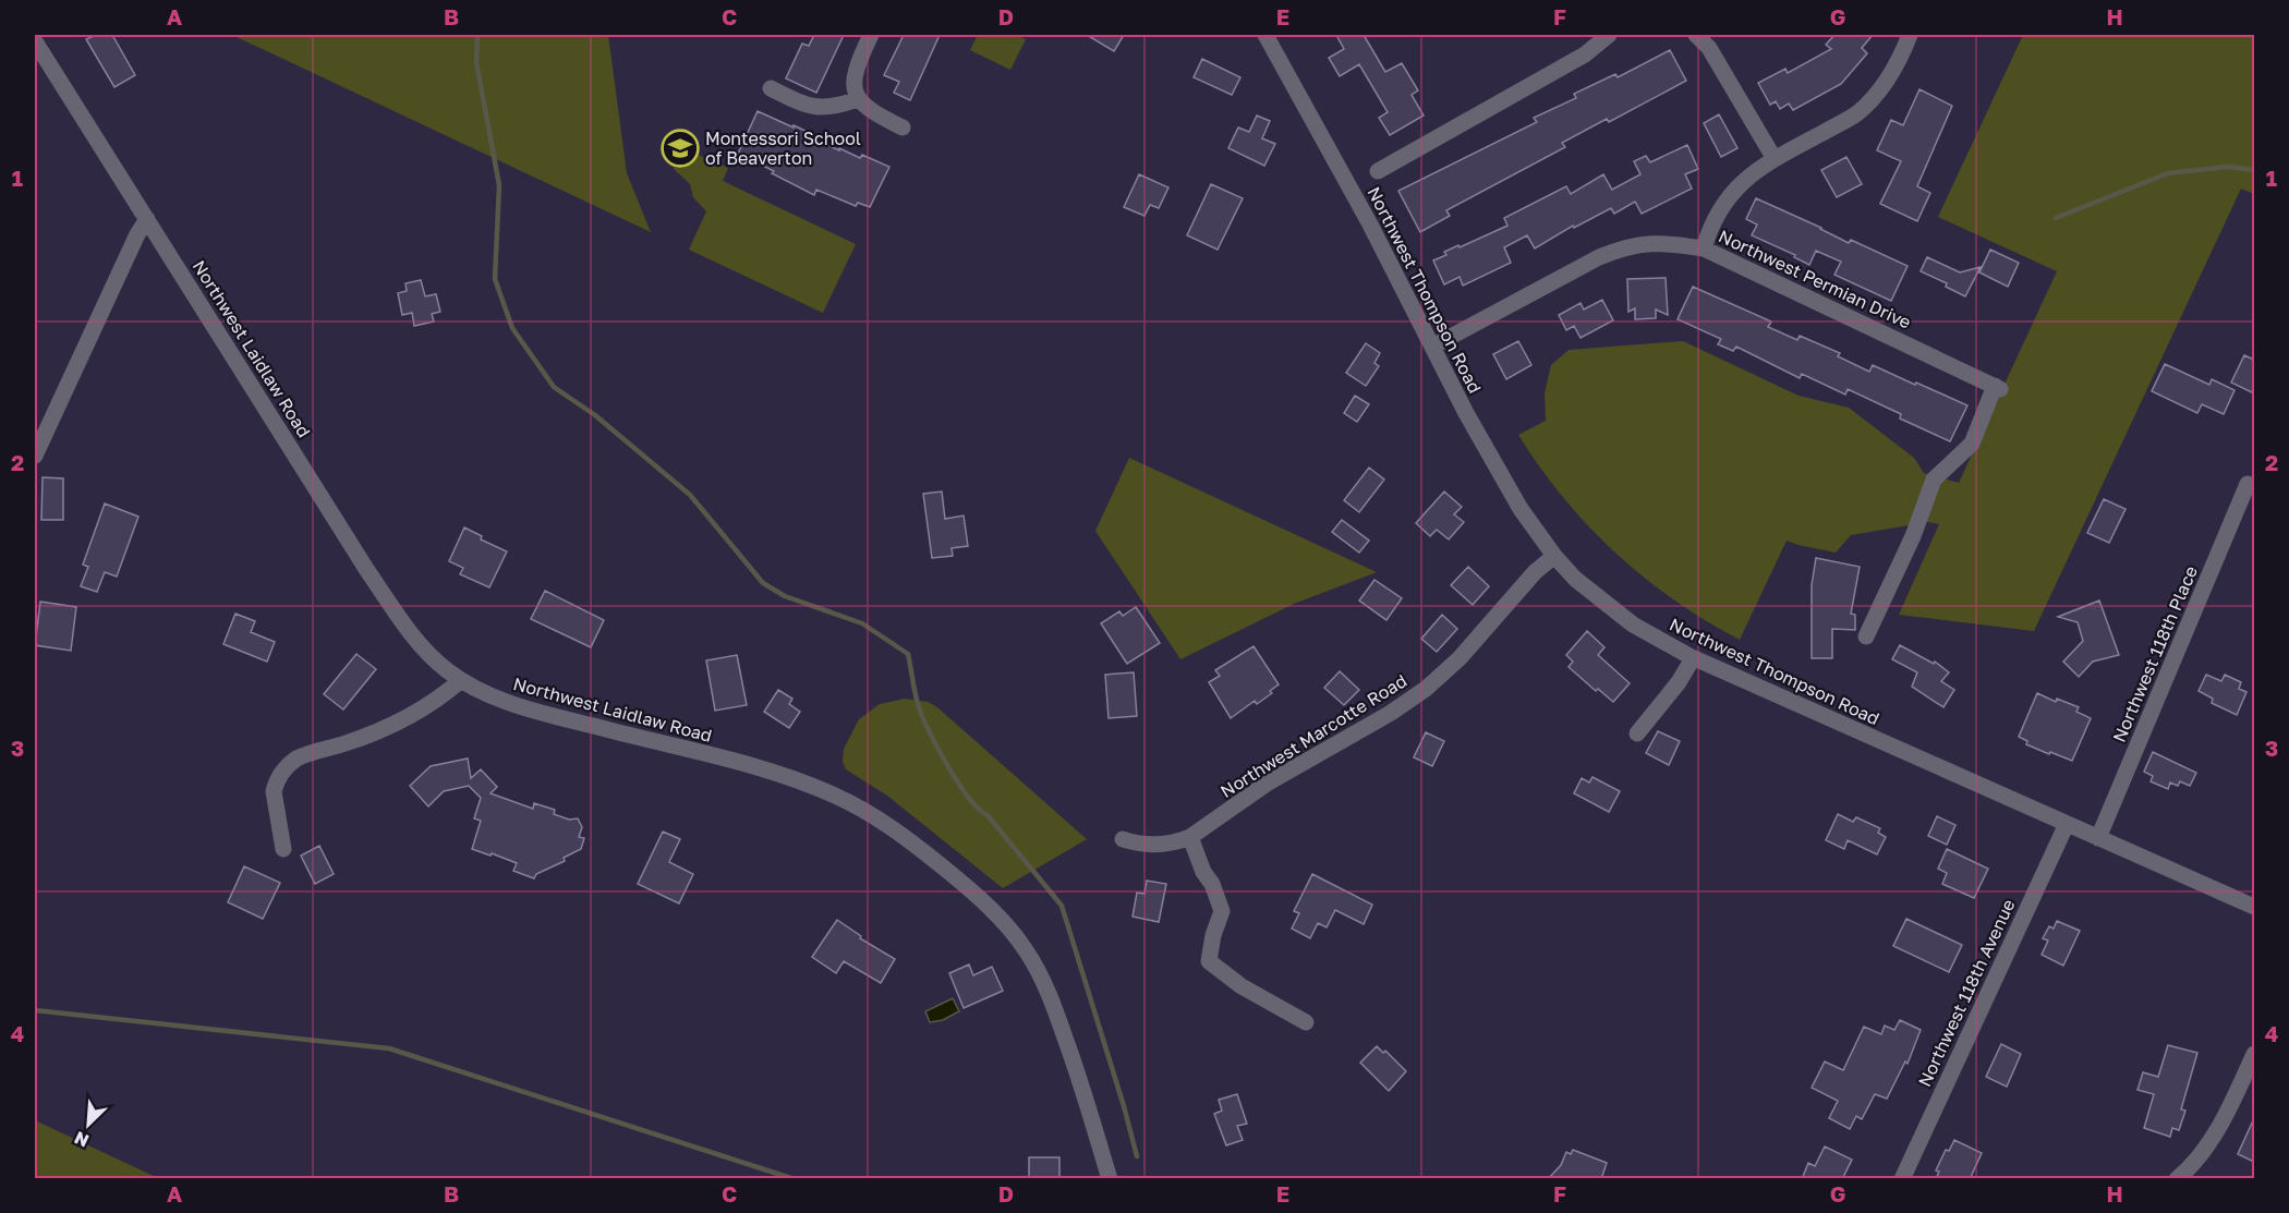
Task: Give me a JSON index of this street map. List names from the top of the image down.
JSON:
{
  "streets": {
    "street": [
      "Northwest Permian Drive",
      "Northwest Thompson Road",
      "Northwest Laidlaw Road",
      "Northwest 118th Place",
      "Northwest Marcotte Road",
      "Northwest 118th Avenue"
    ]
  },
  "crossings": [
    ["Northwest Permian Drive", "Northwest Thompson Road"],
    ["Northwest Thompson Road", "Northwest 118th Place"],
    ["Northwest Thompson Road", "Northwest Marcotte Road"],
    ["Northwest Thompson Road", "Northwest 118th Avenue"]
  ],
  "places": {
    "school or university": ["Montessori School of Beaverton"]
  },
  "north": "bottom left",
  "grid": {
    "columns": [
      "A",
      "B",
      "C",
      "D",
      "E",
      "F",
      "G",
      "H"
    ],
    "rows": [
      "1",
      "2",
      "3",
      "4"
    ]
  }
}
